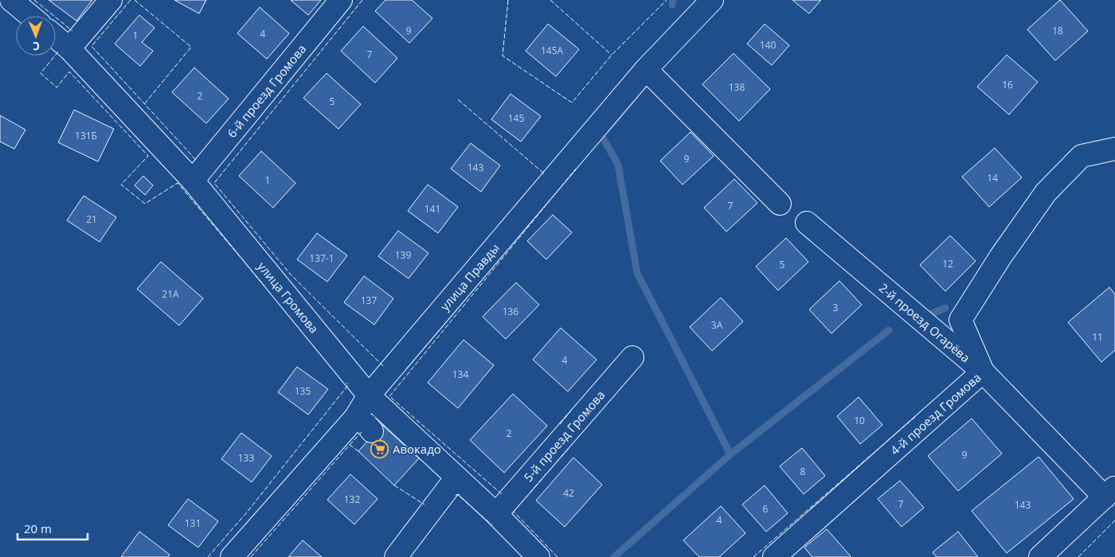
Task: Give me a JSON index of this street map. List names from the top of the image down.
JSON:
{
  "streets": {
    "street": [
      "6-й проезд Громова",
      "улица Правды",
      "улица Громова",
      "2-й проезд Огарёва",
      "4-й проезд Громова",
      "5-й проезд Громова"
    ]
  },
  "crossings": [
    ["6-й проезд Громова", "улица Громова"],
    ["улица Правды", "улица Громова"],
    ["улица Громова", "5-й проезд Громова"],
    ["2-й проезд Огарёва", "4-й проезд Громова"]
  ],
  "places": {
    "supermarket": ["Авокадо"]
  },
  "house_numbers": [
    "9",
    "18",
    "4",
    "1",
    "140",
    "145А",
    "7",
    "16",
    "138",
    "2",
    "5",
    "145",
    "131Б",
    "9",
    "143",
    "14",
    "1",
    "7",
    "141",
    "21",
    "139",
    "137-1",
    "12",
    "5",
    "21А",
    "137",
    "3",
    "136",
    "3А",
    "11",
    "4",
    "134",
    "135",
    "10",
    "2",
    "9",
    "133",
    "8",
    "42",
    "132",
    "7",
    "143",
    "6",
    "4",
    "131"
  ],
  "scale_bar": "20 m",
  "north": "bottom"
}
